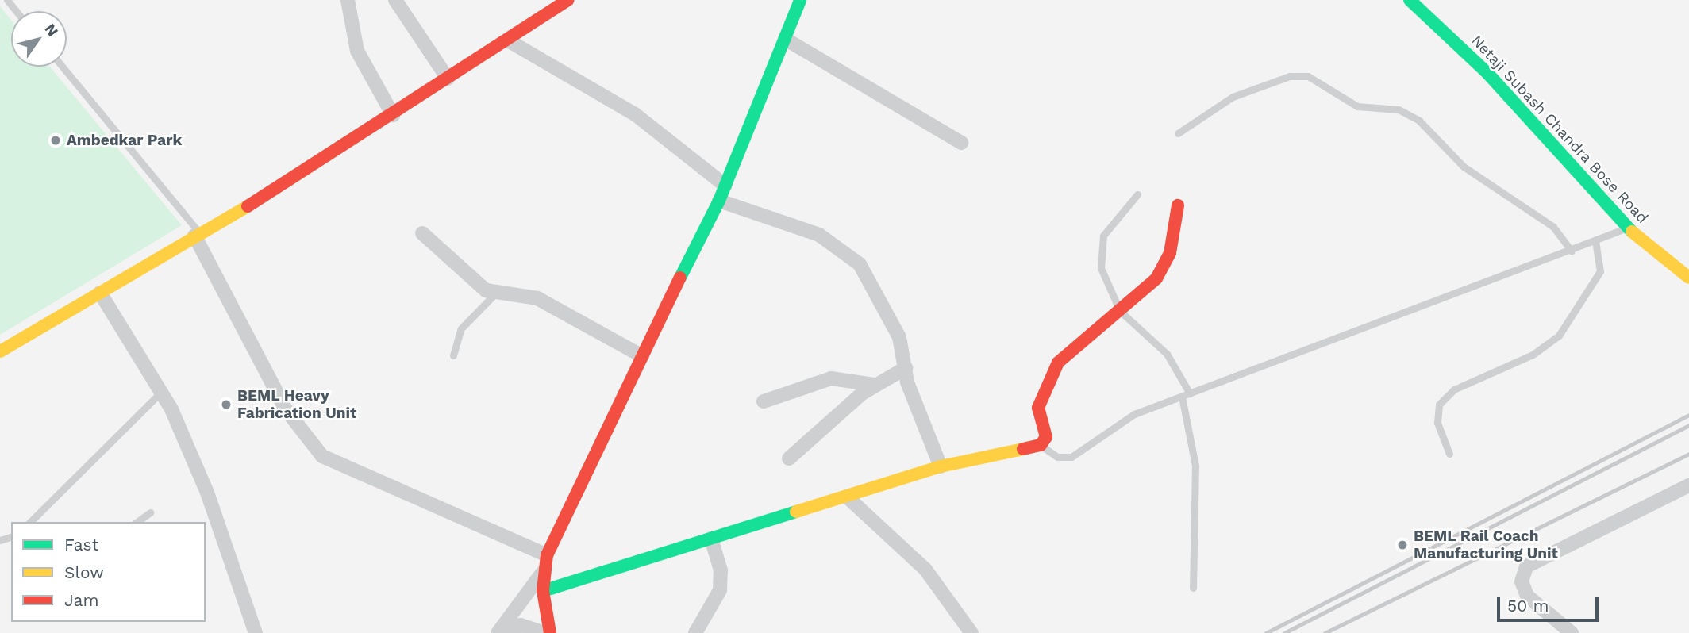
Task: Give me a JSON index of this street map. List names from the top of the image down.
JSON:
{
  "streets": {
    "main road": ["Netaji Subash Chandra Bose Road"]
  },
  "places": ["Ambedkar Park", "BEML Heavy Fabrication Unit", "BEML Rail Coach Manufacturing Unit"],
  "legend": ["Fast", "Slow", "Jam"],
  "scale_bar": "50 m",
  "north": "top right"
}
